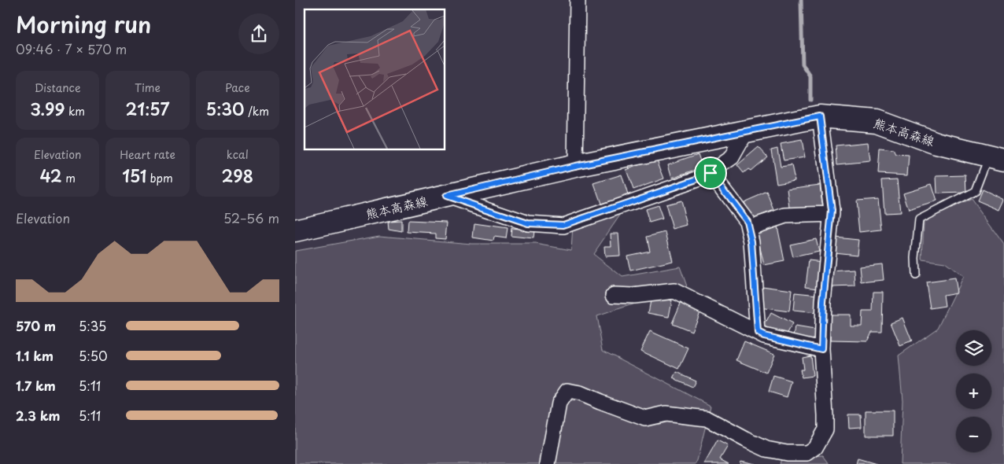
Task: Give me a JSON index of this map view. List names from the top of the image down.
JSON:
{
  "streets": {
    "main road": ["熊本高森線"]
  },
  "page": {
    "heading": ["Morning run", "09:46 · 7 × 570 m"],
    "stats": [
      ["Distance", "3.99 km"],
      ["Time", "21:57"],
      ["Pace", "5:30 /km"],
      ["Elevation", "42 m"],
      ["Heart rate", "151 bpm"],
      ["kcal", "298"]
    ],
    "chart": ["Elevation", "52–56 m"],
    "list": [
      {
        "name": "570 m",
        "note": "5:35"
      },
      {
        "name": "1.1 km",
        "note": "5:50"
      },
      {
        "name": "1.7 km",
        "note": "5:11"
      },
      {
        "name": "2.3 km",
        "note": "5:11"
      }
    ],
    "map_buttons": ["+", "−"]
  }
}
